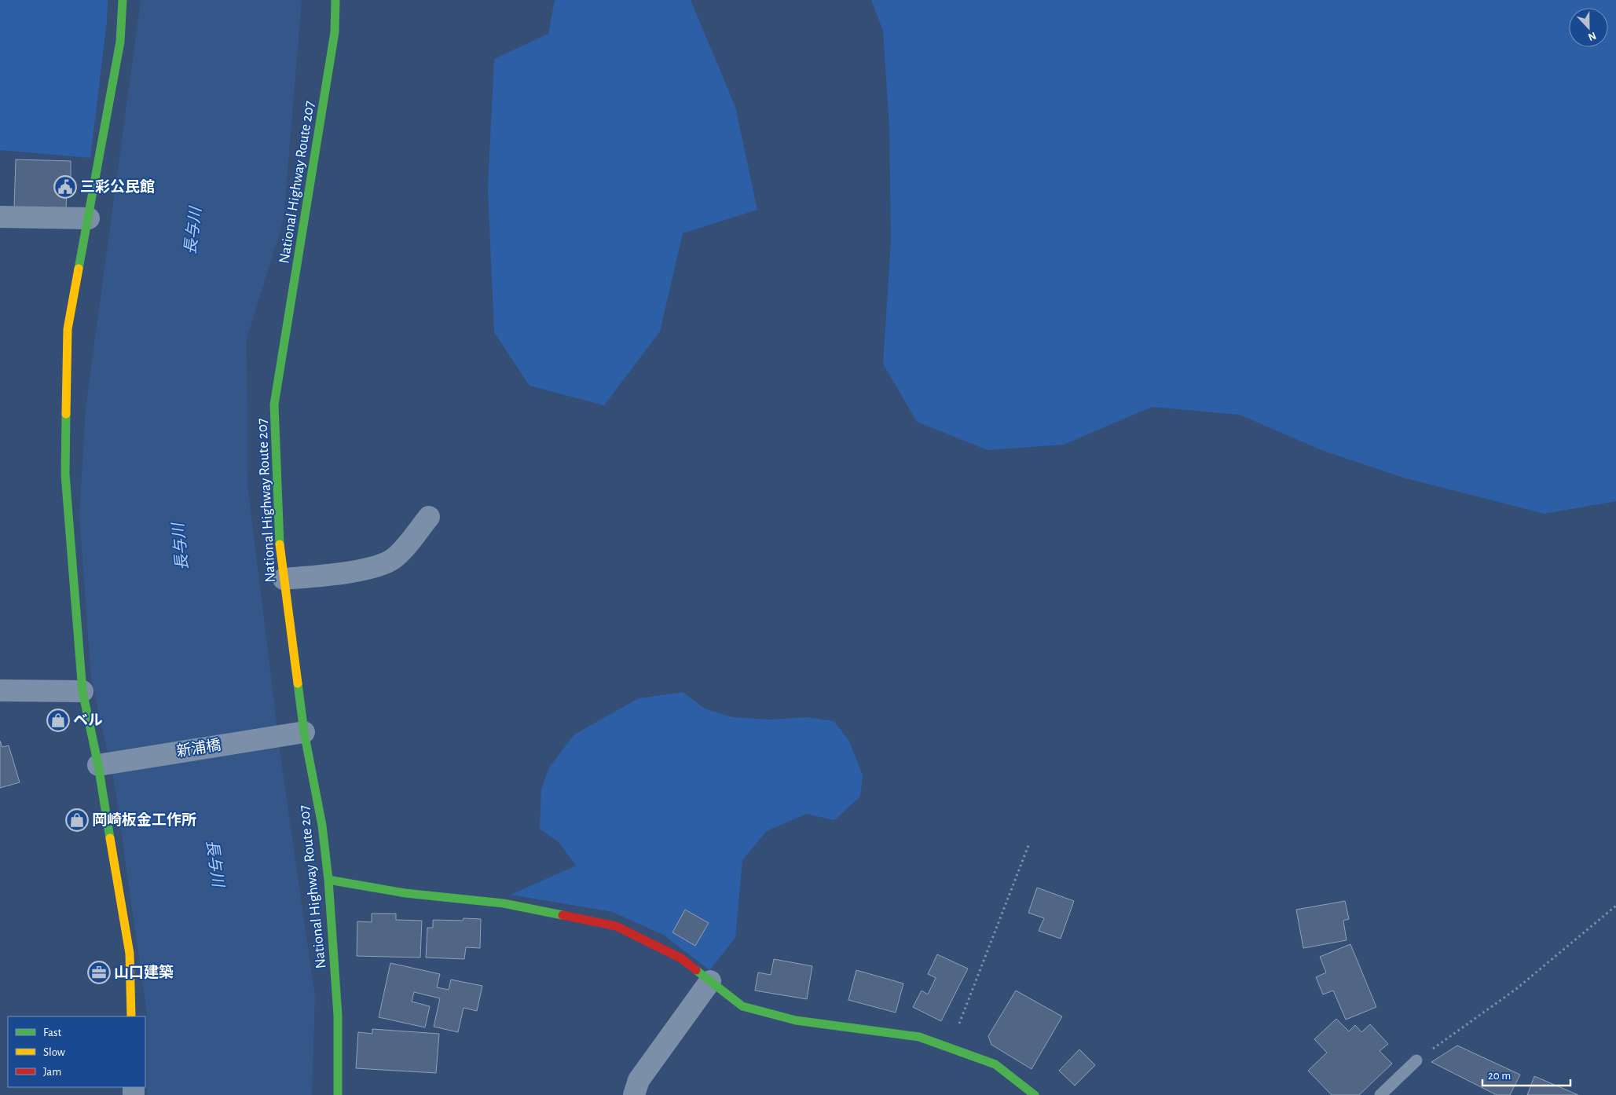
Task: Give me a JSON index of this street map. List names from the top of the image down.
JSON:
{
  "streets": {
    "main road": ["National Highway Route 207"],
    "street": ["新浦橋"]
  },
  "crossings": [
    ["National Highway Route 207", "新浦橋"]
  ],
  "water": ["長与川"],
  "places": {
    "public building": ["三彩公民館"],
    "shop": ["ベル", "岡崎板金工作所"],
    "office": ["山口建築"]
  },
  "legend": ["Fast", "Slow", "Jam"],
  "scale_bar": "20 m",
  "north": "bottom"
}
